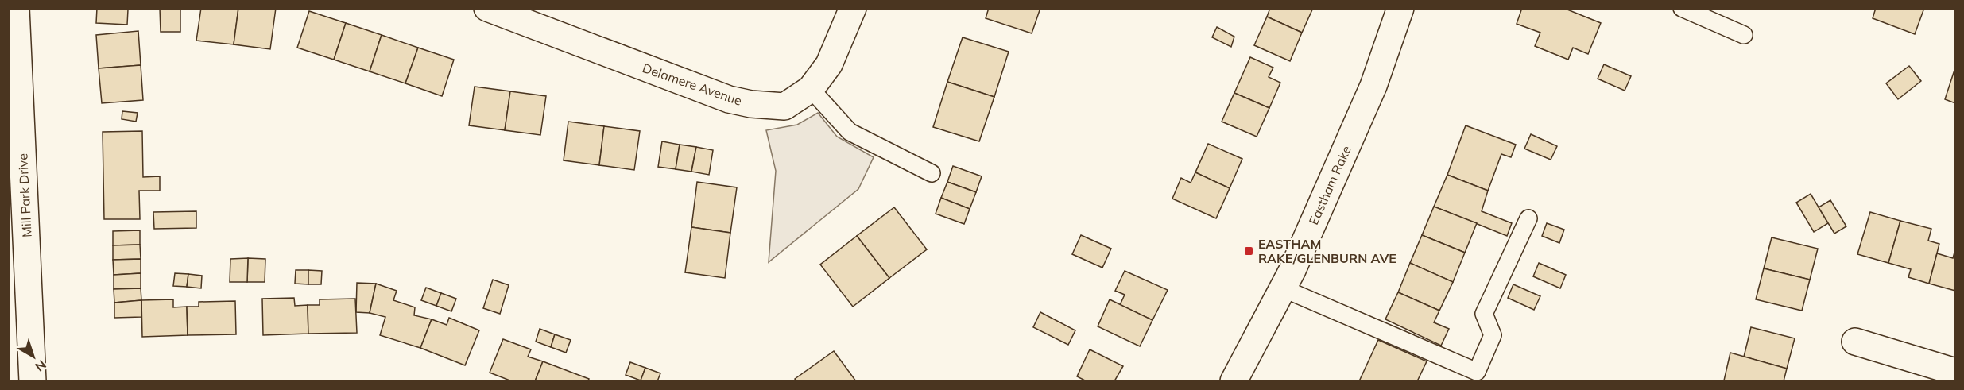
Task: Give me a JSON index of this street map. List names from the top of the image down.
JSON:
{
  "streets": {
    "street": ["Delamere Avenue", "Eastham Rake", "Mill Park Drive"]
  },
  "places": {
    "transit": ["EASTHAM RAKE/GLENBURN AVE"]
  },
  "north": "bottom right"
}
